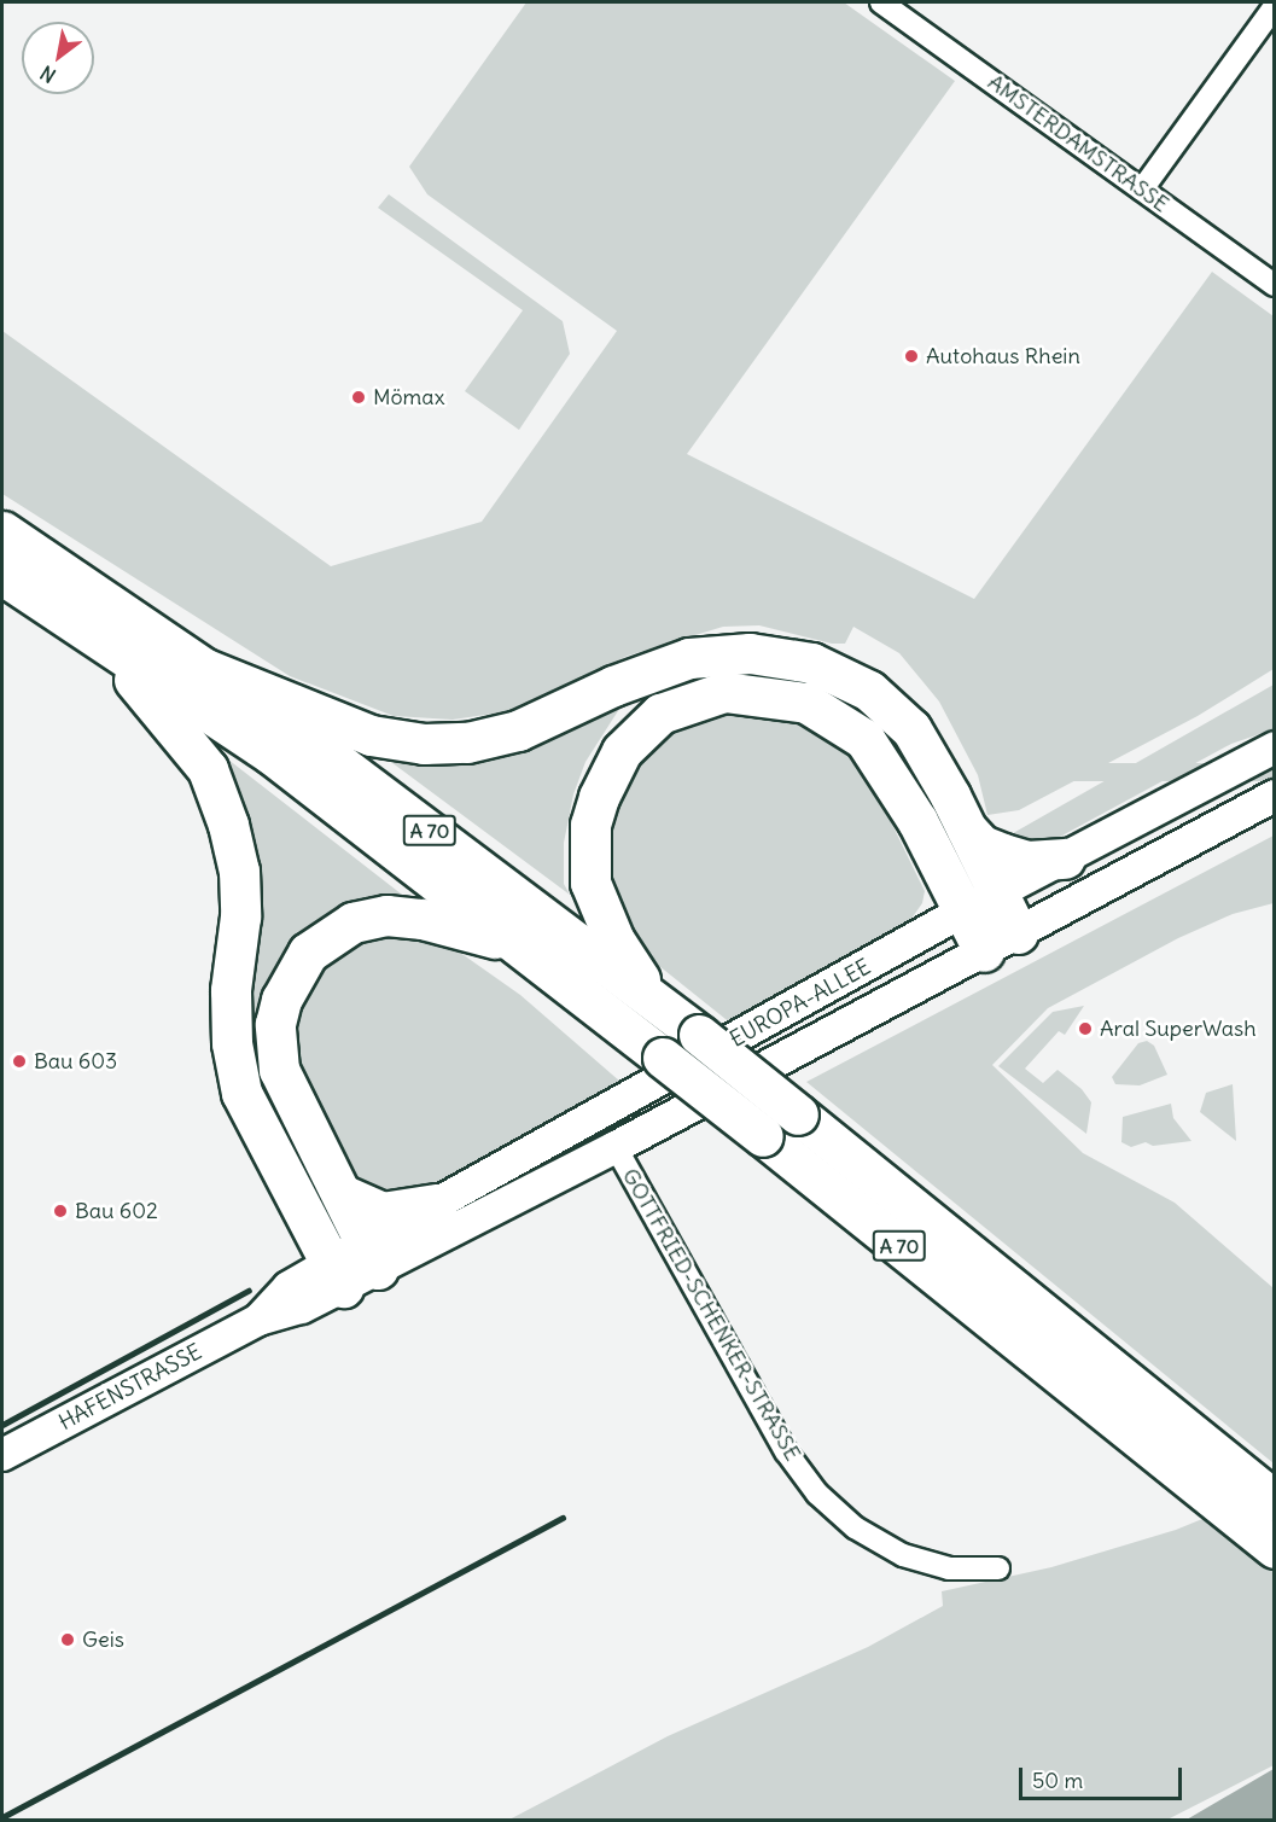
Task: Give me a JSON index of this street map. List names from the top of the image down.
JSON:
{
  "streets": {
    "highway": ["A 70"],
    "street": [
      "AMSTERDAMSTRASSE",
      "EUROPA-ALLEE",
      "GOTTFRIED-SCHENKER-STRASSE",
      "HAFENSTRASSE"
    ]
  },
  "crossings": [
    ["EUROPA-ALLEE", "GOTTFRIED-SCHENKER-STRASSE"],
    ["EUROPA-ALLEE", "HAFENSTRASSE"]
  ],
  "places": [
    "Autohaus Rhein",
    "Mömax",
    "Aral SuperWash",
    "Bau 603",
    "Bau 602",
    "Geis"
  ],
  "scale_bar": "50 m",
  "north": "bottom left"
}
